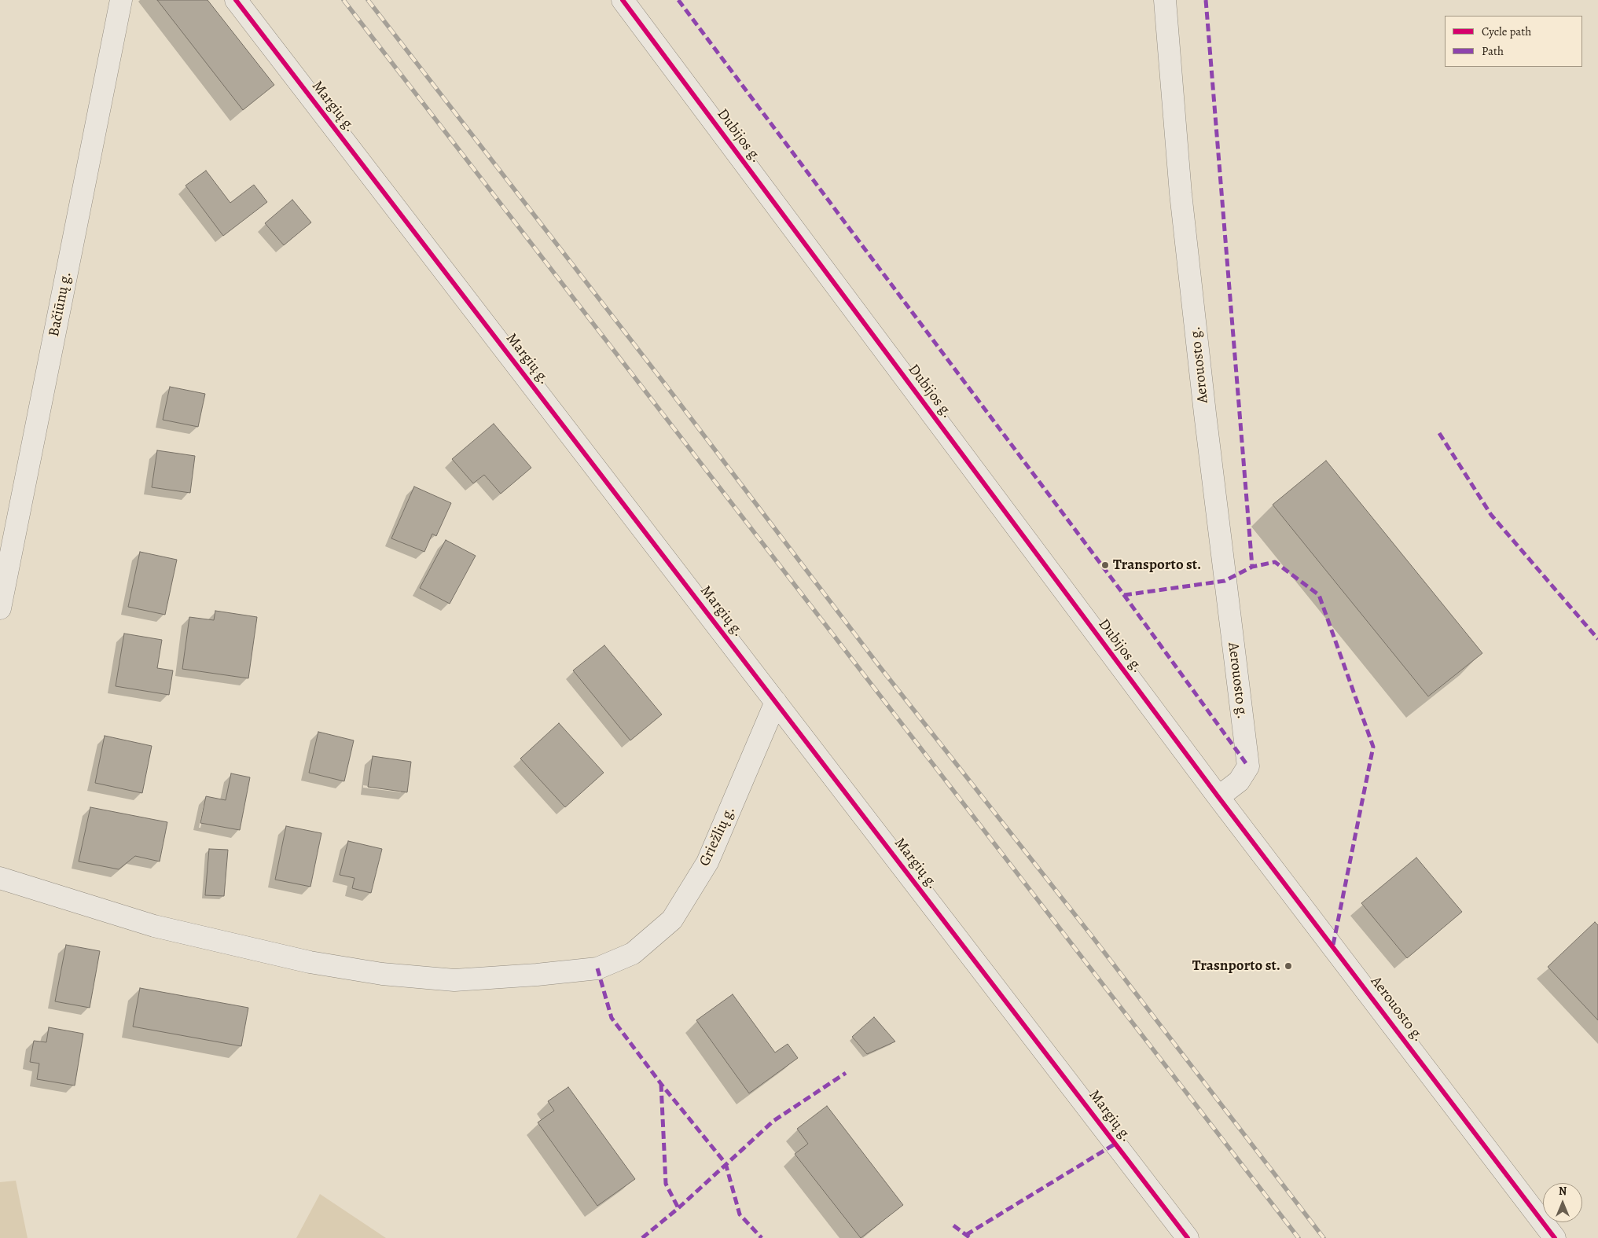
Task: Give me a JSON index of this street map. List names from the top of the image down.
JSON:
{
  "streets": {
    "street": [
      "Margių g.",
      "Dubijos g.",
      "Bačiūnų g.",
      "Aerouosto g.",
      "Griežlių g."
    ]
  },
  "crossings": [
    ["Margių g.", "Griežlių g."],
    ["Dubijos g.", "Aerouosto g."]
  ],
  "places": ["Transporto st.", "Trasnporto st."],
  "legend": ["Cycle path", "Path"],
  "north": "top"
}
